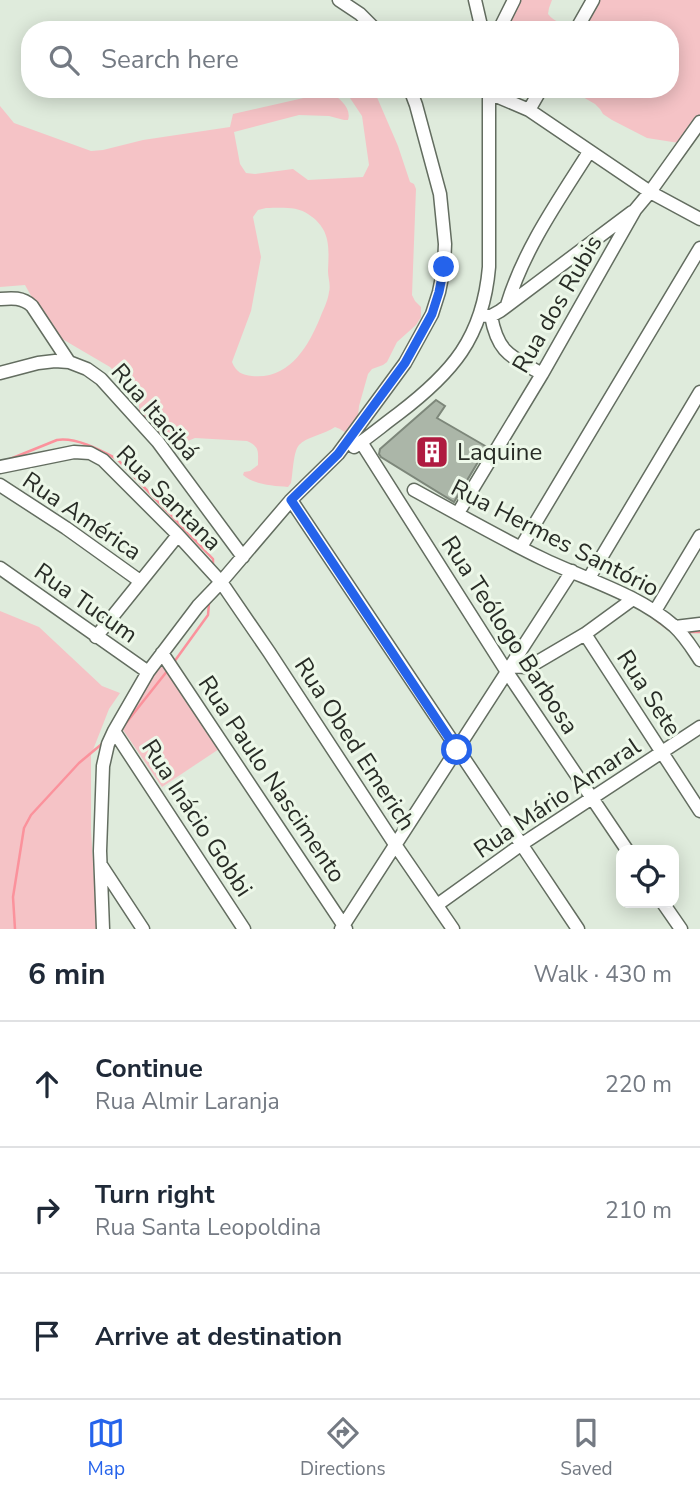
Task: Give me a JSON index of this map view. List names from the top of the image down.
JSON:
{
  "streets": {
    "street": [
      "Rua dos Rubis",
      "Rua Itacibá",
      "Rua Santana",
      "Rua América",
      "Rua Hermes Santório",
      "Rua Tucum",
      "Rua Teólogo Barbosa",
      "Rua Sete",
      "Rua Obed Emerich",
      "Rua Paulo Nascimento",
      "Rua Mário Amaral",
      "Rua Inácio Gobbi"
    ]
  },
  "crossings": [
    ["Rua dos Rubis", "Rua Hermes Santório"],
    ["Rua Santana", "Rua Obed Emerich"],
    ["Rua Teólogo Barbosa", "Rua Mário Amaral"],
    ["Rua Sete", "Rua Mário Amaral"],
    ["Rua Obed Emerich", "Rua Mário Amaral"]
  ],
  "places": {
    "building": ["Laquine"]
  },
  "page": {
    "search": "Search here",
    "heading": ["6 min", "Walk · 430 m"],
    "list": [
      ["Continue", "Rua Almir Laranja", "220 m"],
      ["Turn right", "Rua Santa Leopoldina", "210 m"],
      "Arrive at destination"
    ],
    "nav": ["Map", "Directions", "Saved"]
  }
}
